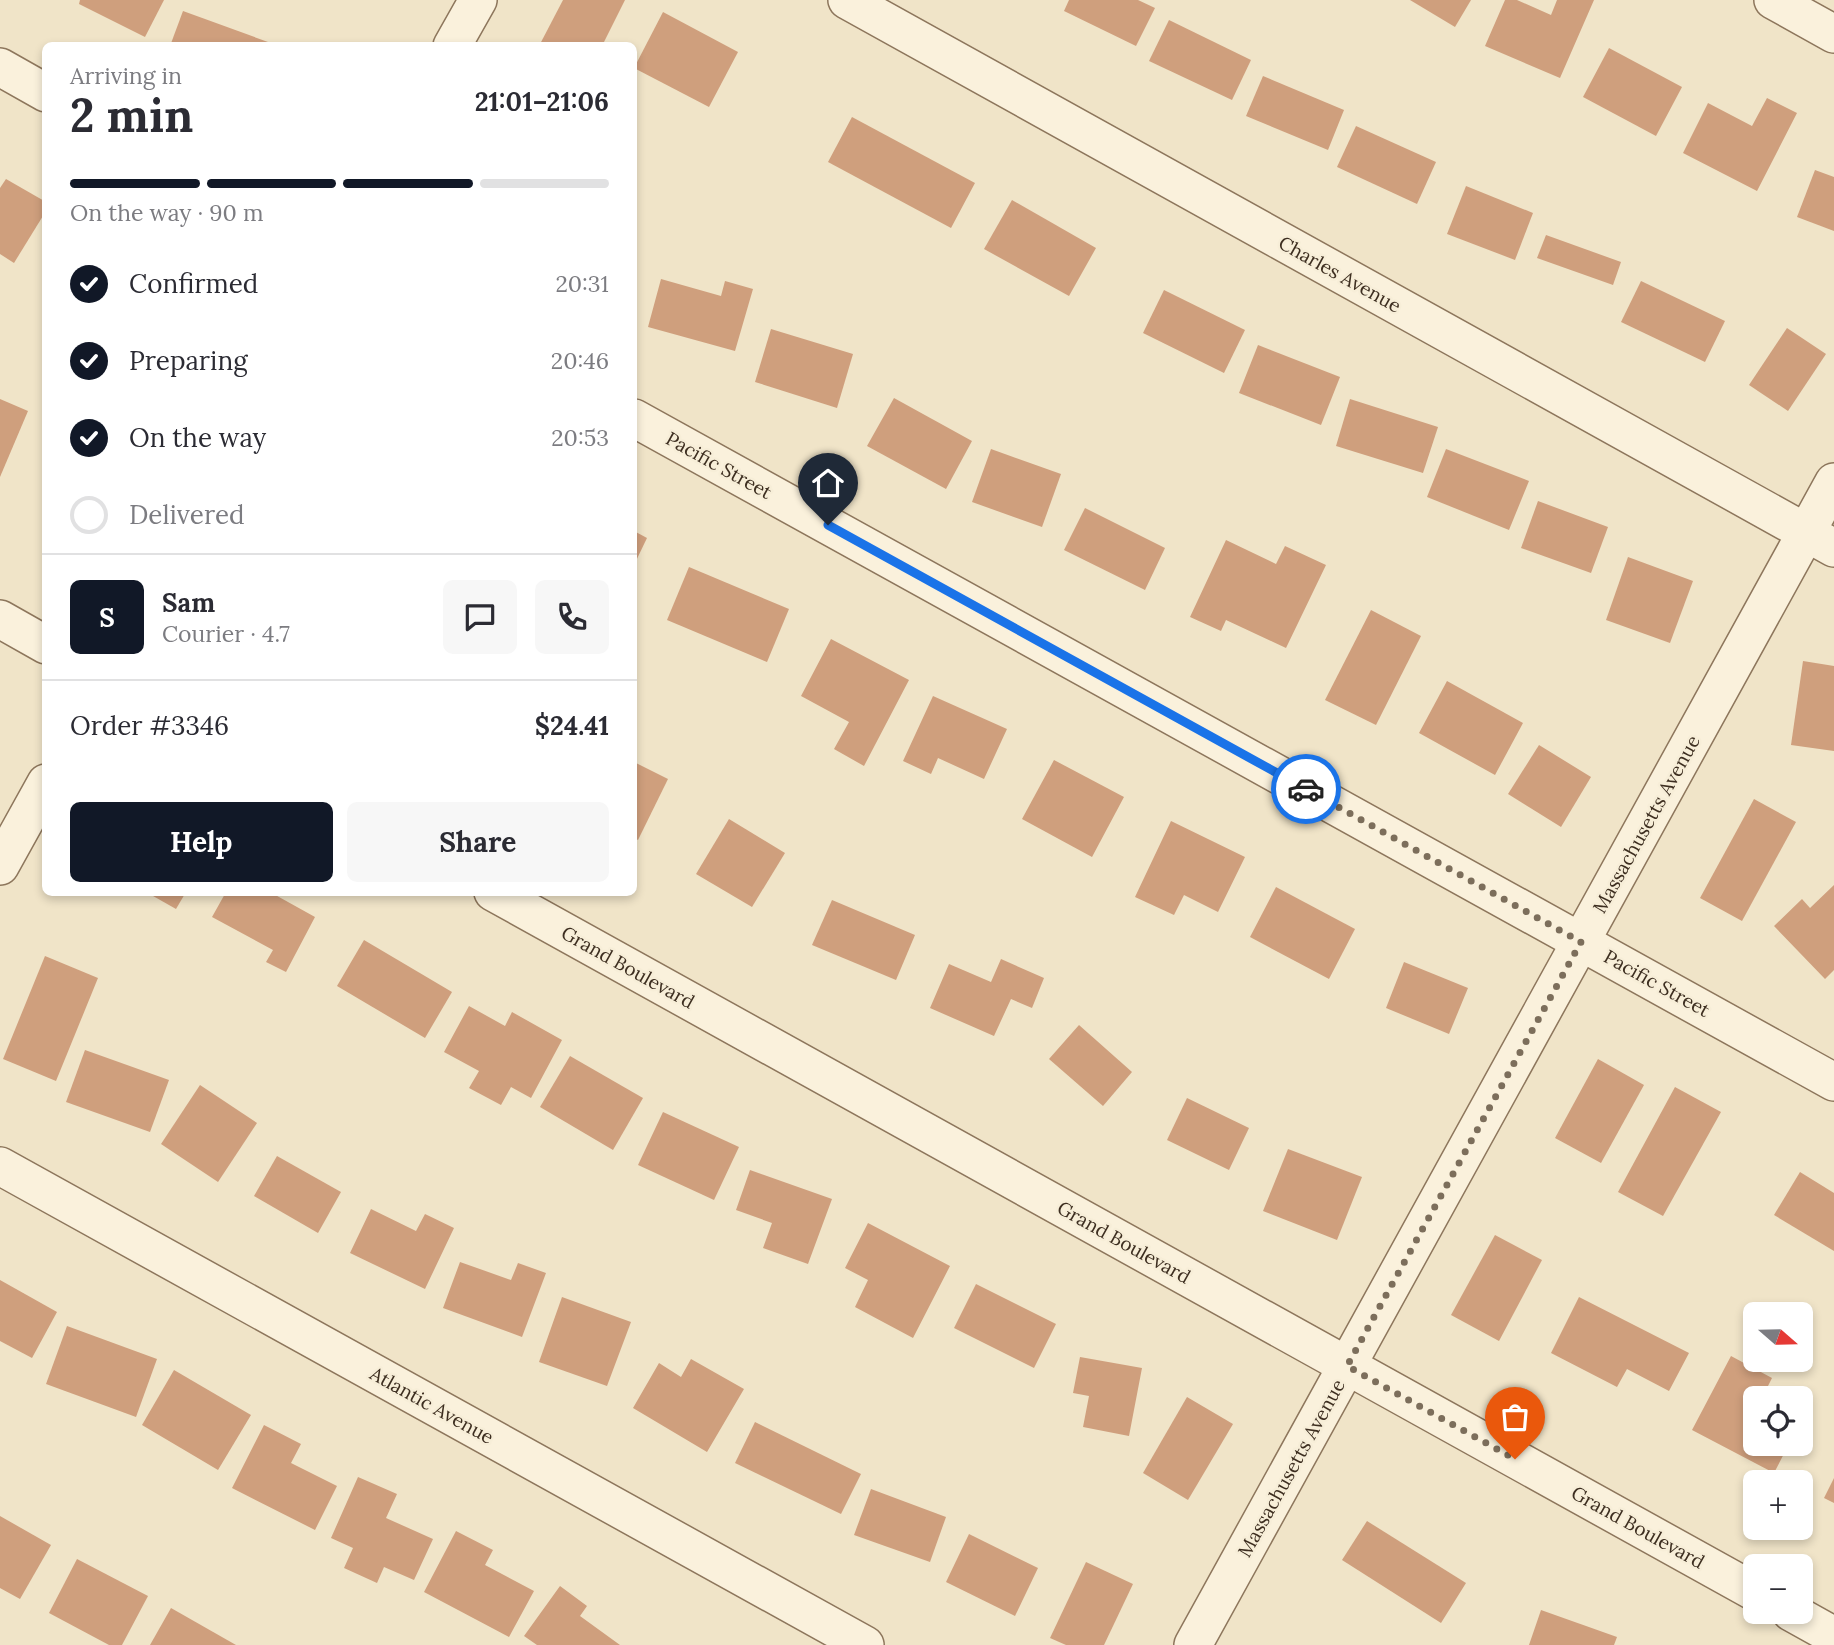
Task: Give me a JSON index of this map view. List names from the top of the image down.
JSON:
{
  "streets": {
    "street": [
      "Charles Avenue",
      "Pacific Street",
      "Massachusetts Avenue",
      "Grand Boulevard",
      "Atlantic Avenue"
    ]
  },
  "crossings": [
    ["Charles Avenue", "Massachusetts Avenue"],
    ["Pacific Street", "Massachusetts Avenue"],
    ["Massachusetts Avenue", "Grand Boulevard"]
  ],
  "north": "right",
  "page": {
    "heading": ["2 min", "Arriving in", "21:01–21:06"],
    "panel": [
      "Sam",
      "Courier · 4.7",
      "Order #3346",
      "$24.41"
    ],
    "bar": "On the way · 90 m",
    "list": [
      ["Confirmed", "20:31"],
      ["Preparing", "20:46"],
      ["On the way", "20:53"],
      "Delivered"
    ],
    "round": "S",
    "buttons": ["Help", "Share"],
    "map_buttons": ["+", "−"]
  }
}
